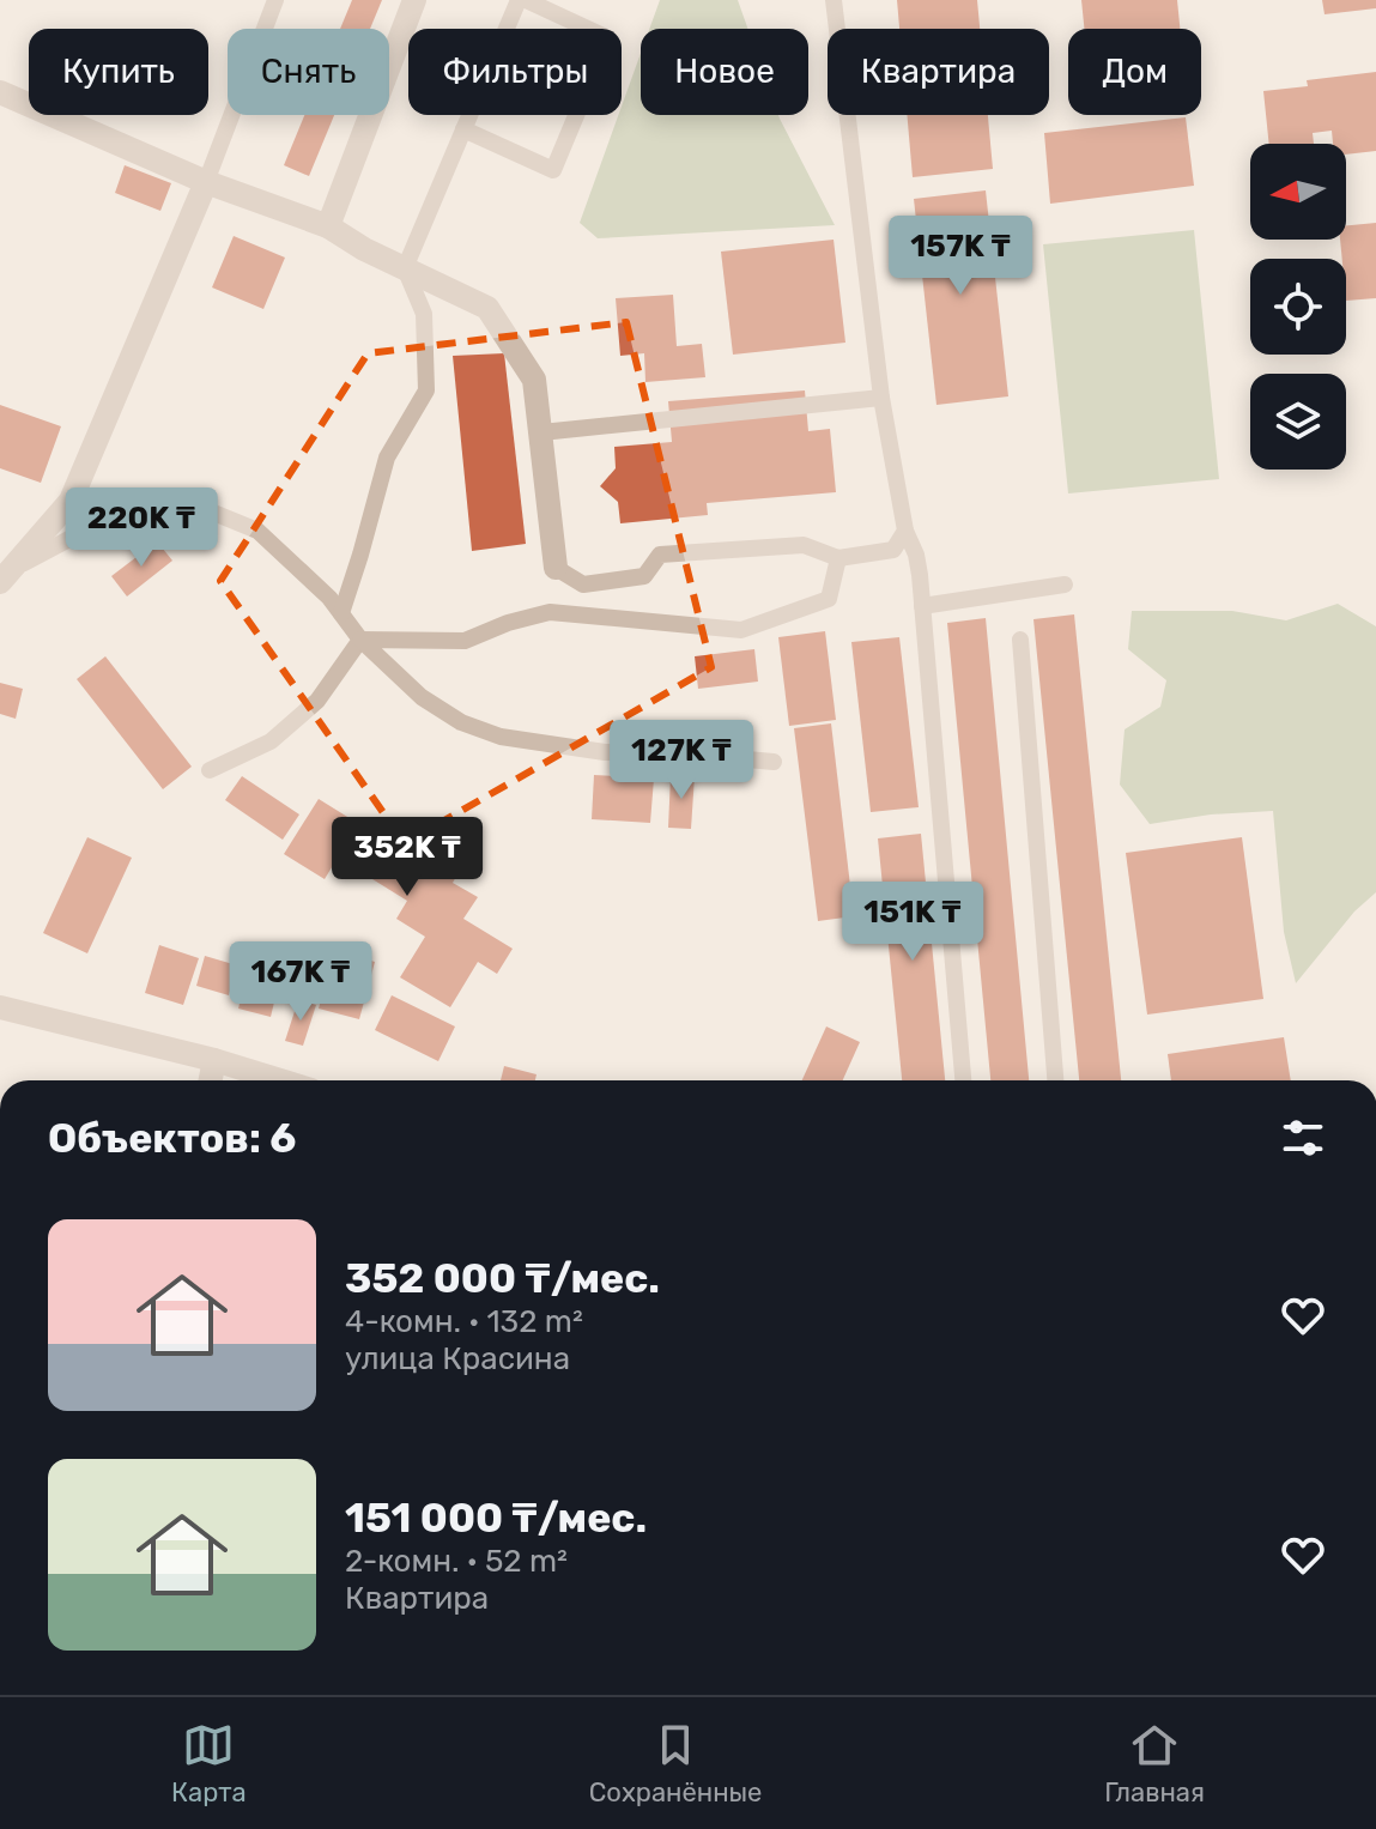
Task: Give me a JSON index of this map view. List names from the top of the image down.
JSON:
{
  "north": "left",
  "page": {
    "chip": [
      "Купить",
      "Снять",
      "Фильтры",
      "Новое",
      "Квартира",
      "Дом"
    ],
    "price": [
      "157K ₸",
      "220K ₸",
      "127K ₸",
      "352K ₸",
      "151K ₸",
      "167K ₸"
    ],
    "heading": "Объектов: 6",
    "list": [
      {
        "name": "352 000 ₸/мес.",
        "note": "4-комн. · 132 m² · улица Красина"
      },
      {
        "name": "151 000 ₸/мес.",
        "note": "2-комн. · 52 m² · Квартира"
      }
    ],
    "tabs": ["Карта", "Сохранённые", "Главная"]
  }
}
